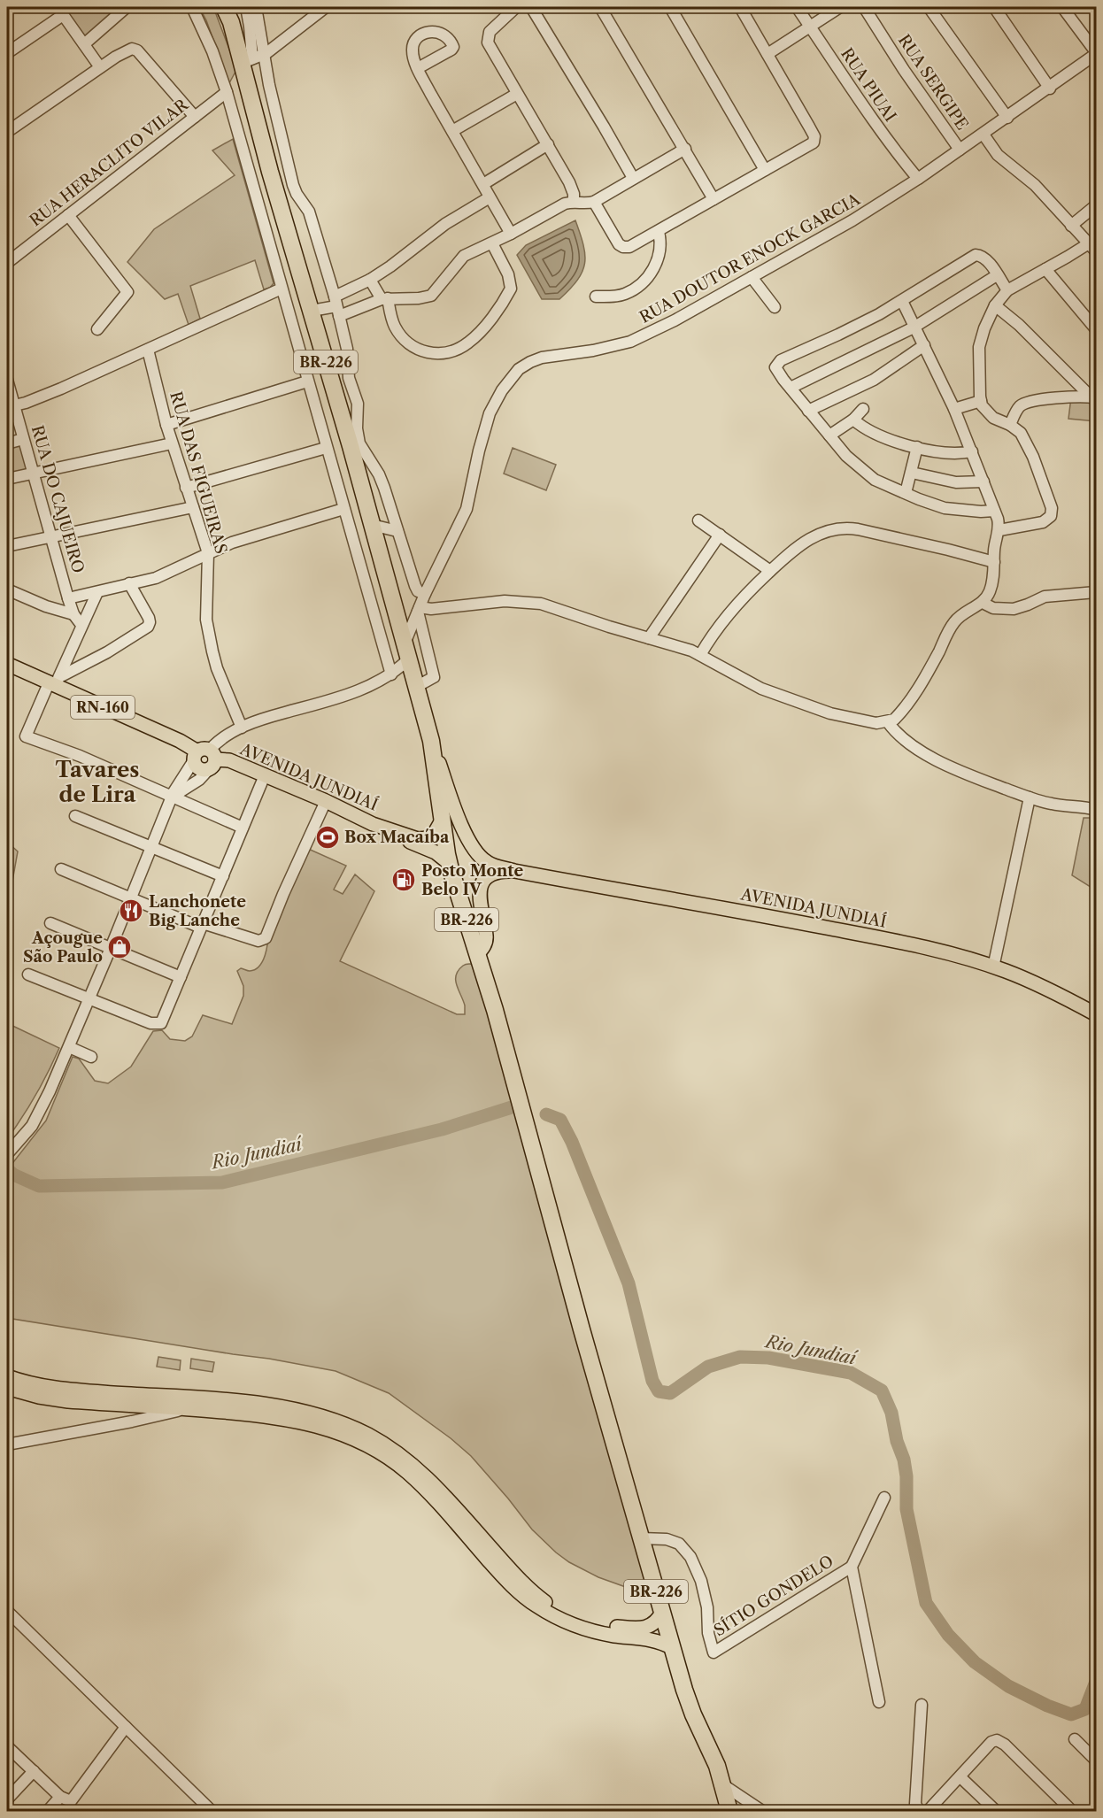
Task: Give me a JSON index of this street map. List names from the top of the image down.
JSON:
{
  "streets": {
    "highway": ["BR-226"],
    "main road": ["RN-160", "AVENIDA JUNDIAÍ"],
    "street": [
      "RUA SERGIPE",
      "RUA PIUAI",
      "RUA HERACLITO VILAR",
      "RUA DOUTOR ENOCK GARCIA",
      "RUA DAS FIGUEIRAS",
      "RUA DO CAJUEIRO",
      "SÍTIO GONDELO"
    ]
  },
  "crossings": [
    ["RUA SERGIPE", "RUA DOUTOR ENOCK GARCIA"],
    ["RUA PIUAI", "RUA DOUTOR ENOCK GARCIA"],
    ["RUA DOUTOR ENOCK GARCIA", "BR-226"],
    ["BR-226", "AVENIDA JUNDIAÍ"],
    ["BR-226", "SÍTIO GONDELO"]
  ],
  "districts": ["Tavares de Lira"],
  "water": ["Rio Jundiaí"],
  "places": {
    "sports": ["Box Macaíba"],
    "fuel station": ["Posto Monte Belo IV"],
    "restaurant": ["Lanchonete Big Lanche"],
    "shop": ["Açougue São Paulo"]
  }
}
